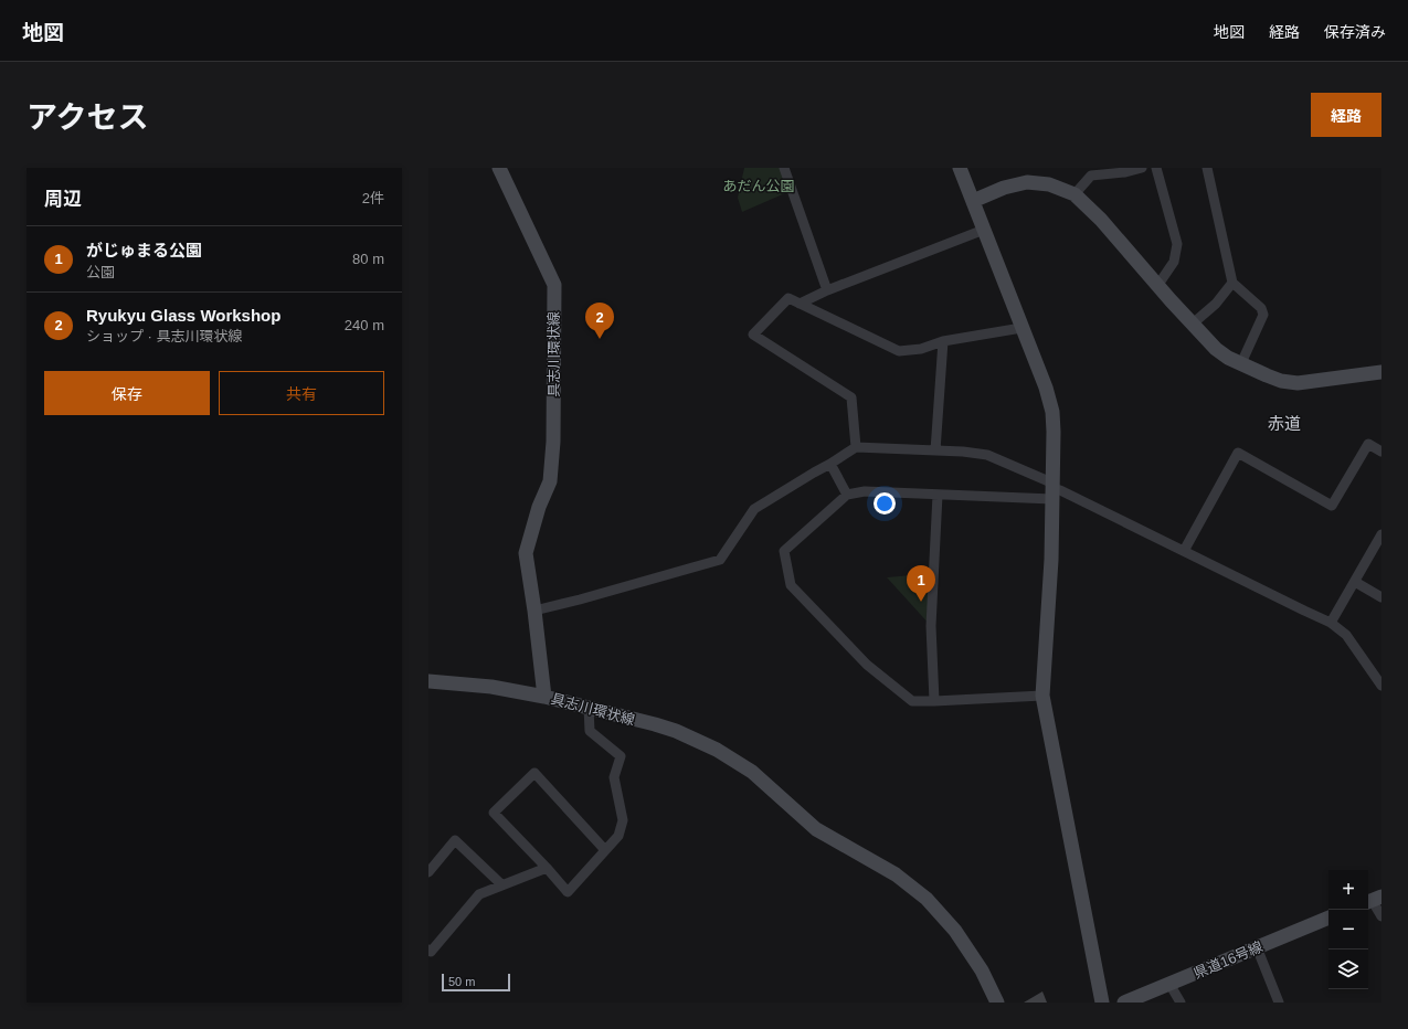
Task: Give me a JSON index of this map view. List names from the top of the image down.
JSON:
{
  "streets": {
    "street": ["具志川環状線", "県道16号線"]
  },
  "districts": ["赤道"],
  "parks": ["あだん公園"],
  "scale_bar": "50 m",
  "page": {
    "header": "地図",
    "nav": ["地図", "経路", "保存済み"],
    "title": "アクセス",
    "buttons": [
      "経路",
      ["保存", "共有"]
    ],
    "heading": ["周辺", "2件"],
    "list": [
      {
        "mark": "1",
        "name": "がじゅまる公園",
        "note": "公園",
        "value": "80 m"
      },
      {
        "mark": "2",
        "name": "Ryukyu Glass Workshop",
        "note": "ショップ · 具志川環状線",
        "value": "240 m"
      }
    ],
    "pins": ["2", "1"],
    "map_buttons": ["+", "−"],
    "scale": "50 m"
  }
}
